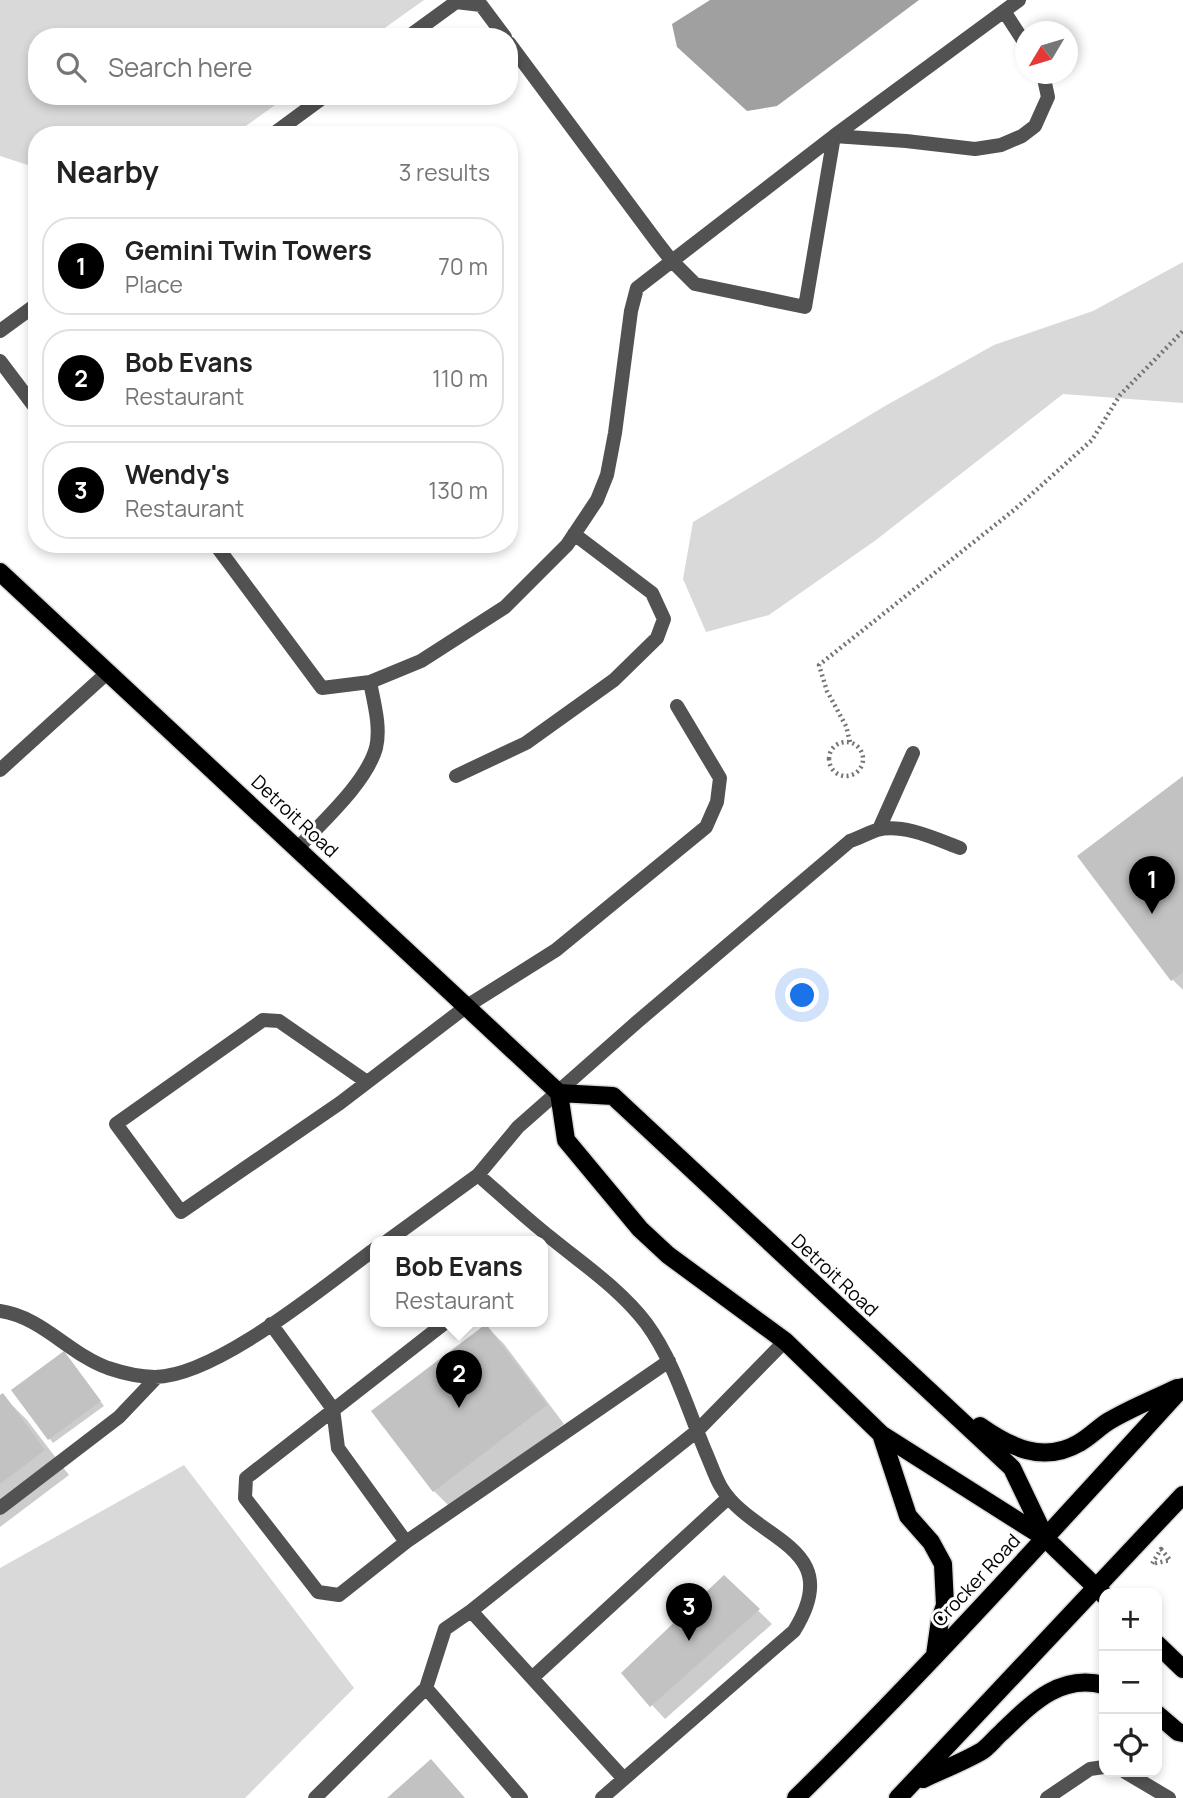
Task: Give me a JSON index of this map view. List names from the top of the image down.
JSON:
{
  "streets": {
    "main road": ["Detroit Road", "Crocker Road"]
  },
  "crossings": [
    ["Detroit Road", "Crocker Road"]
  ],
  "north": "bottom left",
  "page": {
    "search": "Search here",
    "heading": ["Nearby", "3 results"],
    "list": [
      {
        "mark": "1",
        "name": "Gemini Twin Towers",
        "note": "Place",
        "value": "70 m"
      },
      {
        "mark": "2",
        "name": "Bob Evans",
        "note": "Restaurant",
        "value": "110 m"
      },
      {
        "mark": "3",
        "name": "Wendy's",
        "note": "Restaurant",
        "value": "130 m"
      }
    ],
    "pins": ["1", "2", "3"],
    "popup": ["Bob Evans", "Restaurant"],
    "map_buttons": ["+", "−"]
  }
}
